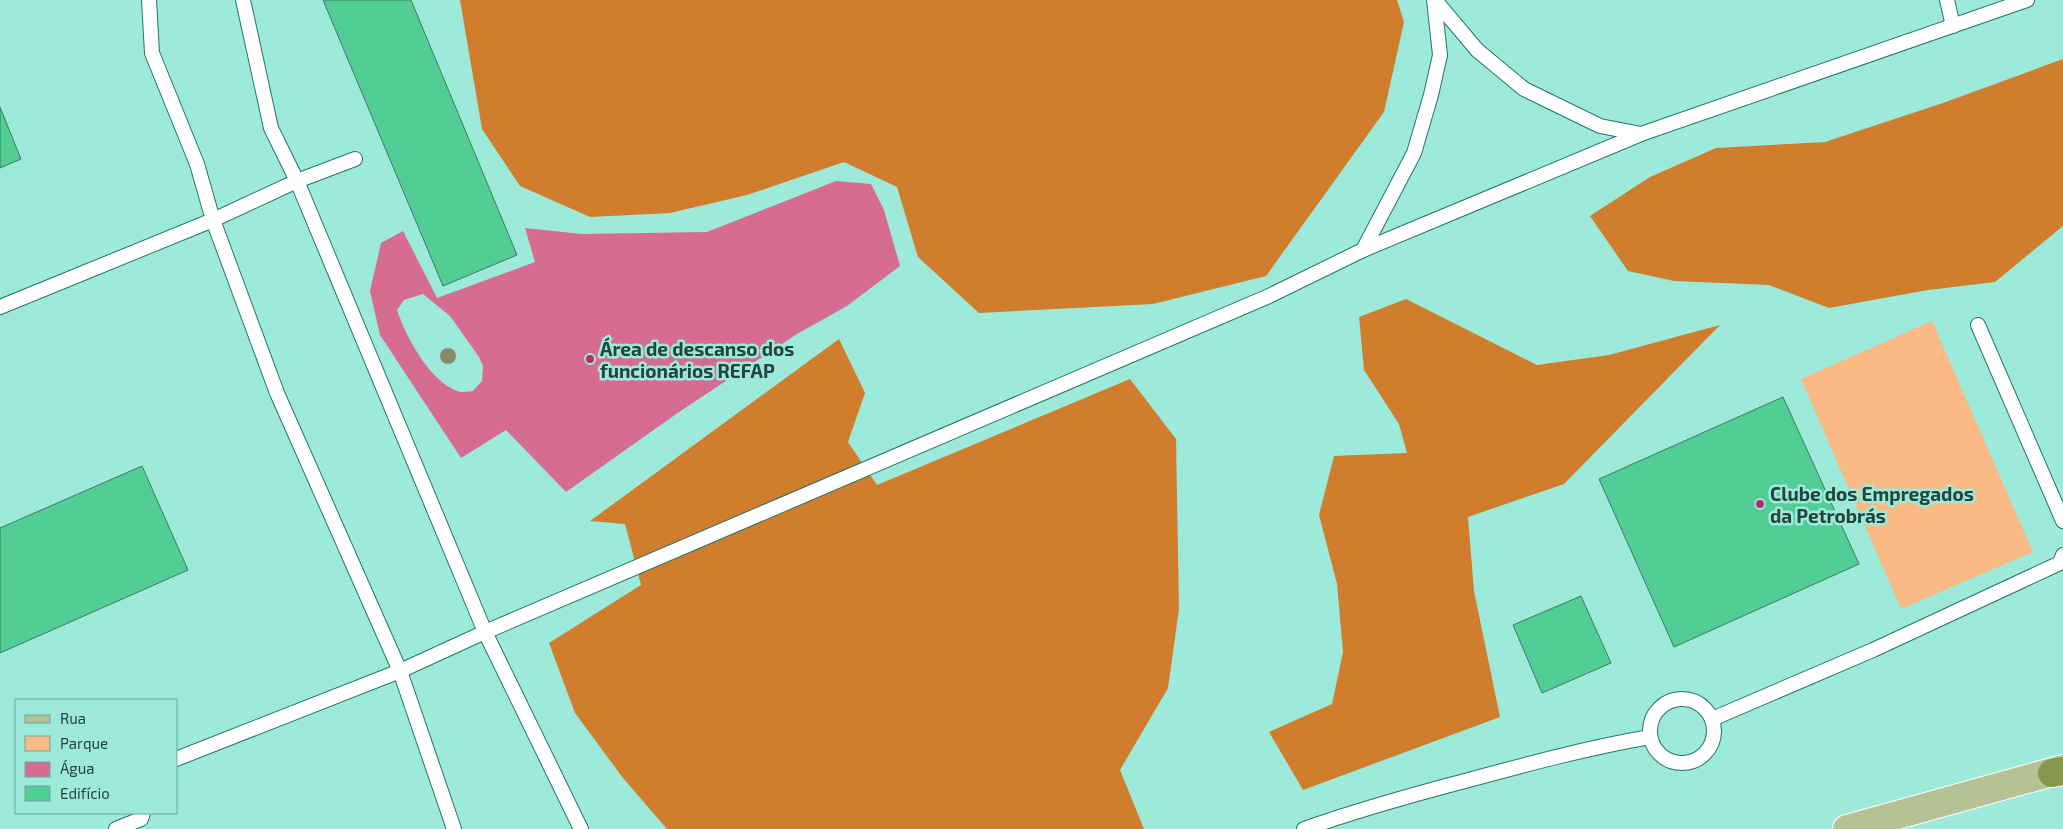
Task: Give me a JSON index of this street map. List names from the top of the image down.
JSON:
{
  "places": ["Área de descanso dos funcionários REFAP", "Clube dos Empregados da Petrobrás"],
  "legend": [
    "Rua",
    "Parque",
    "Água",
    "Edifício"
  ]
}
